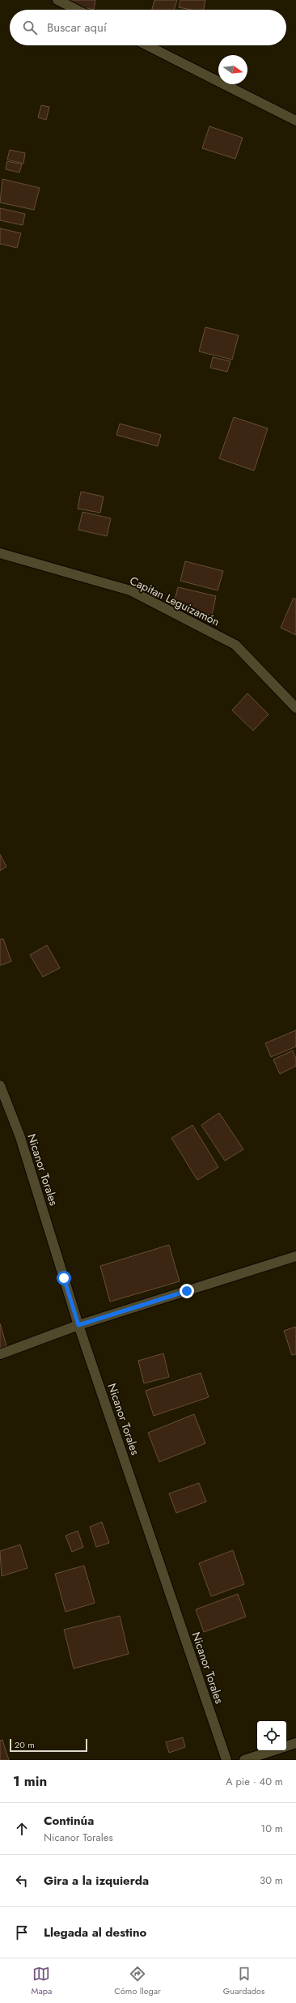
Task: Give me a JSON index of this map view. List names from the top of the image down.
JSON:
{
  "streets": {
    "street": ["Capitan Leguizamón", "Nicanor Torales"]
  },
  "scale_bar": "20 m",
  "north": "right",
  "page": {
    "search": "Buscar aquí",
    "scale": "20 m",
    "heading": ["1 min", "A pie · 40 m"],
    "list": [
      ["Continúa", "Nicanor Torales", "10 m"],
      ["Gira a la izquierda", "30 m"],
      "Llegada al destino"
    ],
    "nav": ["Mapa", "Cómo llegar", "Guardados"]
  }
}
